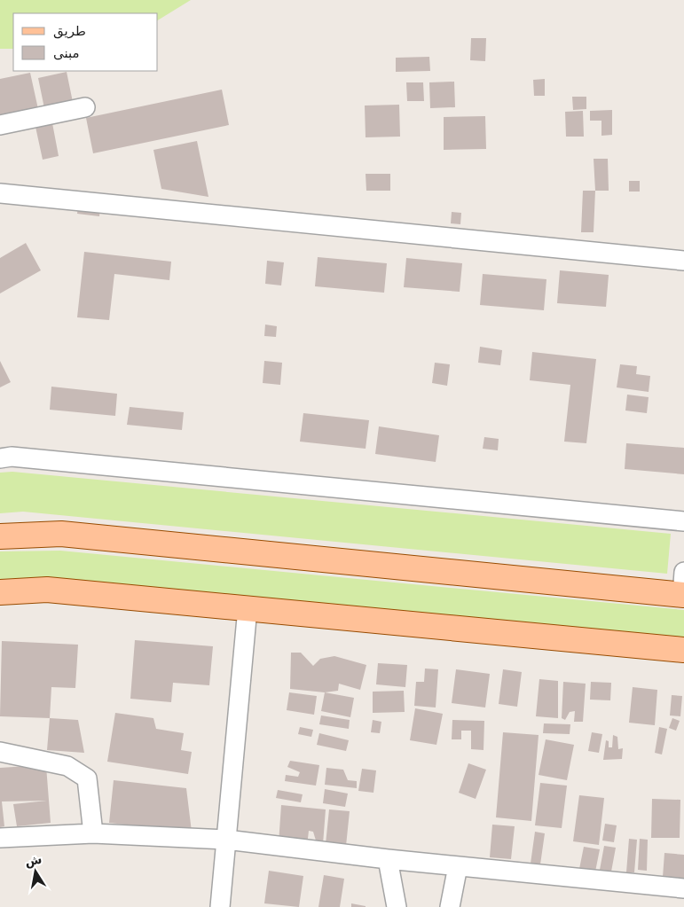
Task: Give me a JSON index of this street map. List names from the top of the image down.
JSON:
{
  "legend": ["طريق", "مبنى"],
  "north": "top"
}
